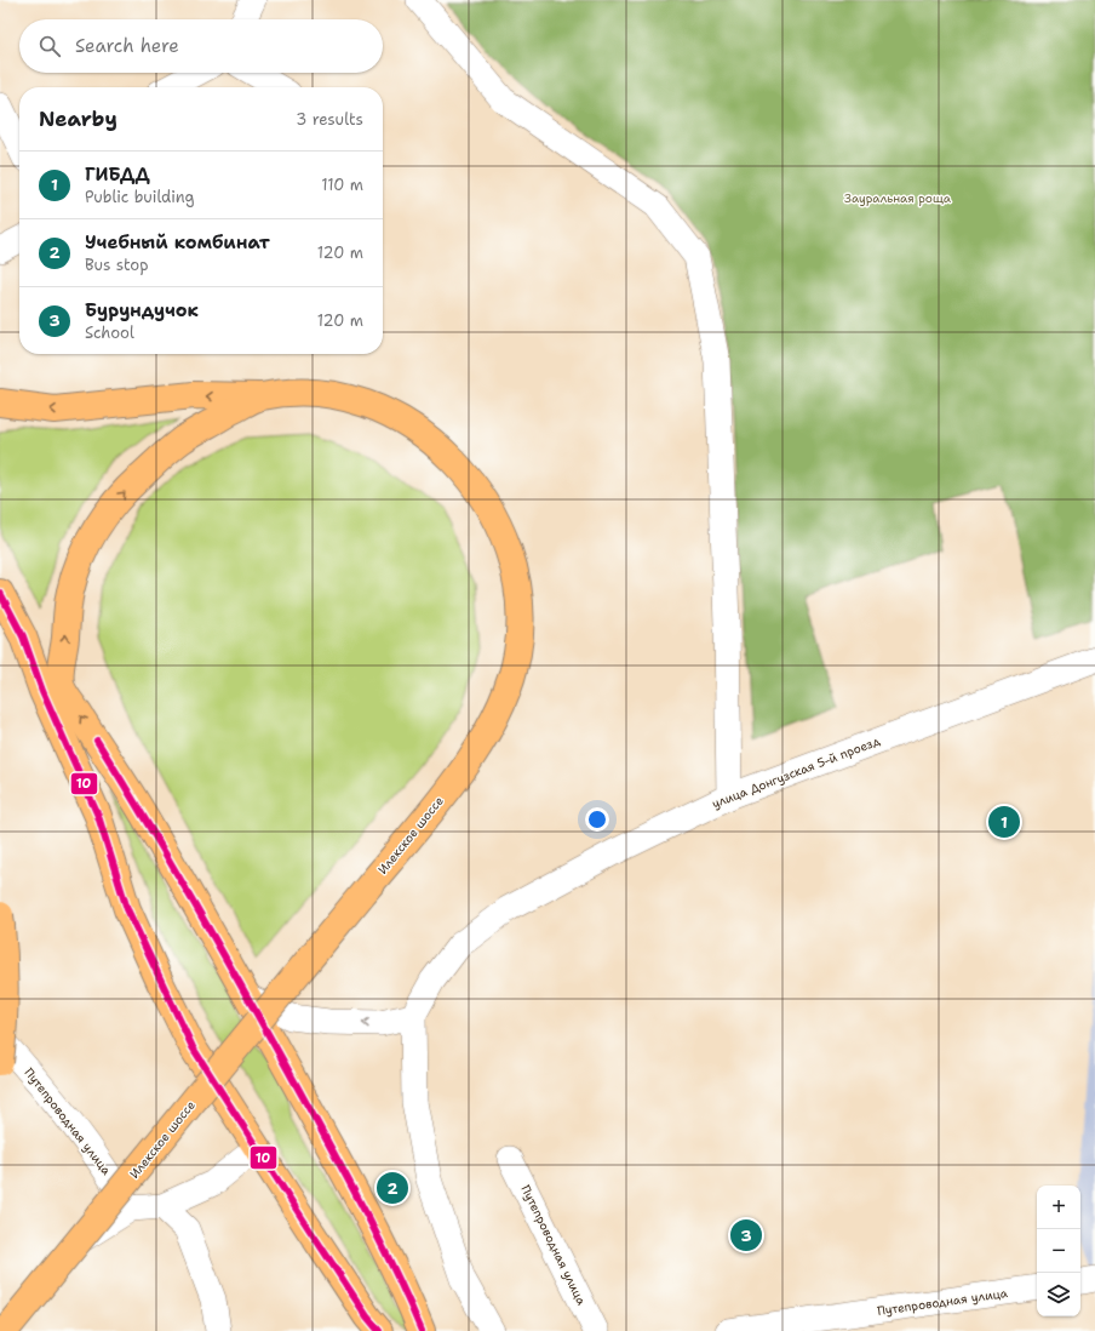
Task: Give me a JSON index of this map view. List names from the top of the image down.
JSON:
{
  "streets": {
    "main road": ["Илекское шоссе"],
    "street": ["улица Донгузская 5-й проезд", "Путепроводная улица"]
  },
  "parks": ["Зауральная роща"],
  "lines": ["transit line 10"],
  "page": {
    "search": "Search here",
    "heading": ["Nearby", "3 results"],
    "list": [
      {
        "mark": "1",
        "name": "ГИБДД",
        "note": "Public building",
        "value": "110 m"
      },
      {
        "mark": "2",
        "name": "Учебный комбинат",
        "note": "Bus stop",
        "value": "120 m"
      },
      {
        "mark": "3",
        "name": "Бурундучок",
        "note": "School",
        "value": "120 m"
      }
    ],
    "pins": ["1", "2", "3"],
    "map_buttons": ["+", "−"]
  }
}
